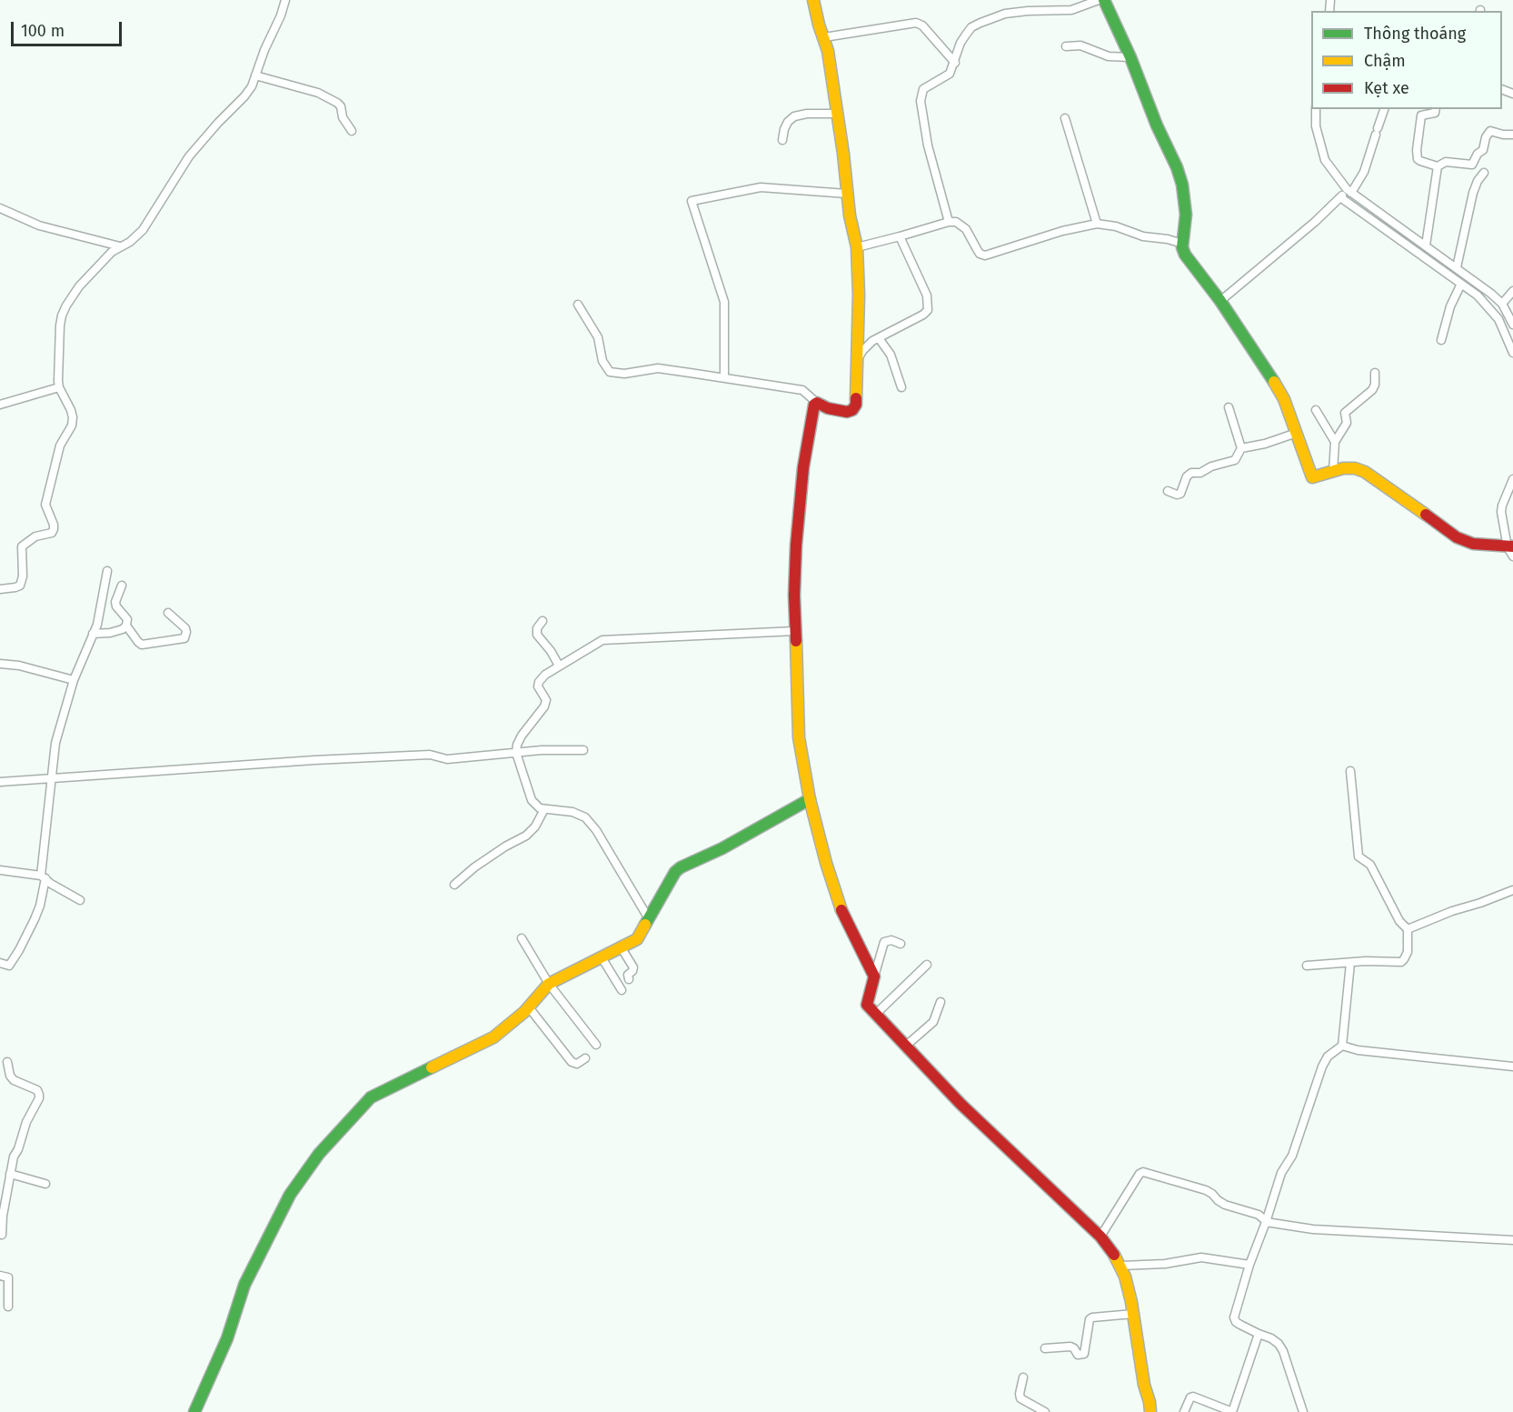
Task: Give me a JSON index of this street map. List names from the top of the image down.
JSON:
{
  "legend": ["Thông thoáng", "Chậm", "Kẹt xe"],
  "scale_bar": "100 m"
}
